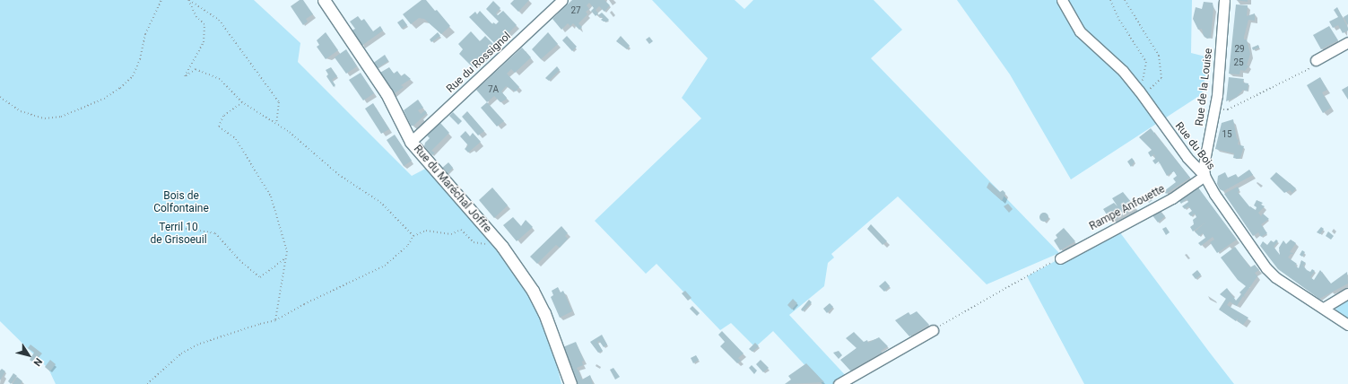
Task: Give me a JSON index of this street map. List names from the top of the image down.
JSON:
{
  "streets": {
    "street": [
      "Rue du Rossignol",
      "Rue de la Louise",
      "Rue du Bois",
      "Rue du Maréchal Joffre",
      "Rampe Anfouette"
    ]
  },
  "crossings": [
    ["Rue du Rossignol", "Rue du Maréchal Joffre"],
    ["Rue de la Louise", "Rue du Bois"],
    ["Rue de la Louise", "Rampe Anfouette"],
    ["Rue du Bois", "Rampe Anfouette"]
  ],
  "parks": ["Bois de Colfontaine", "Terril 10 de Grisoeuil"],
  "house_numbers": [
    "27",
    "29",
    "25",
    "7A",
    "15"
  ],
  "north": "bottom right"
}
